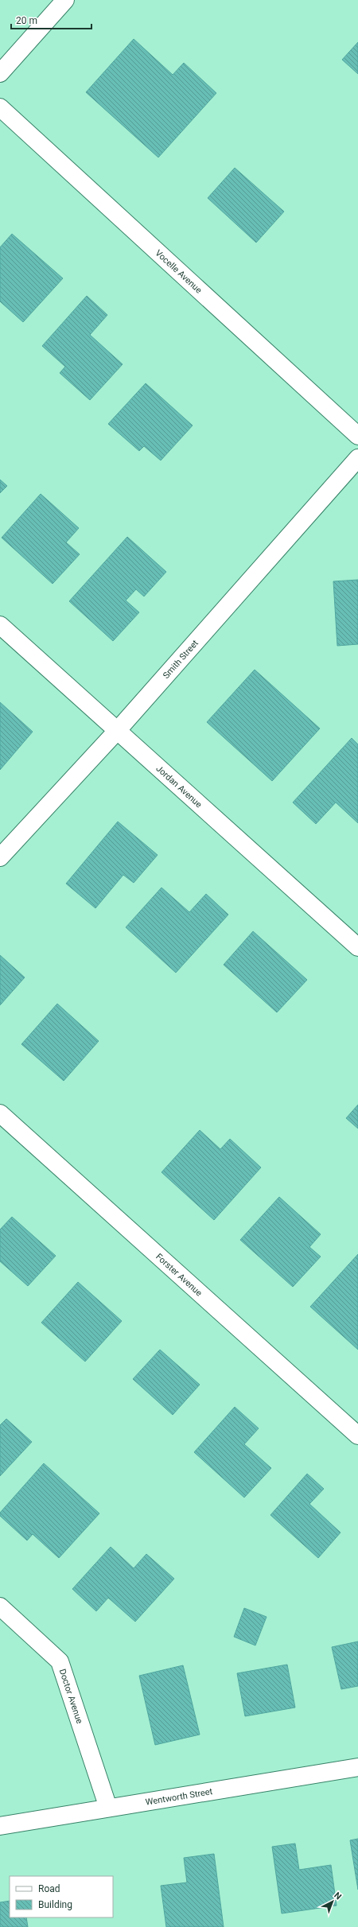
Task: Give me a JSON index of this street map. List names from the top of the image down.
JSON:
{
  "streets": {
    "street": [
      "Vocelle Avenue",
      "Smith Street",
      "Jordan Avenue",
      "Forster Avenue",
      "Doctor Avenue",
      "Wentworth Street"
    ]
  },
  "crossings": [
    ["Smith Street", "Jordan Avenue"],
    ["Doctor Avenue", "Wentworth Street"]
  ],
  "legend": ["Road", "Building"],
  "scale_bar": "20 m",
  "north": "top right"
}
